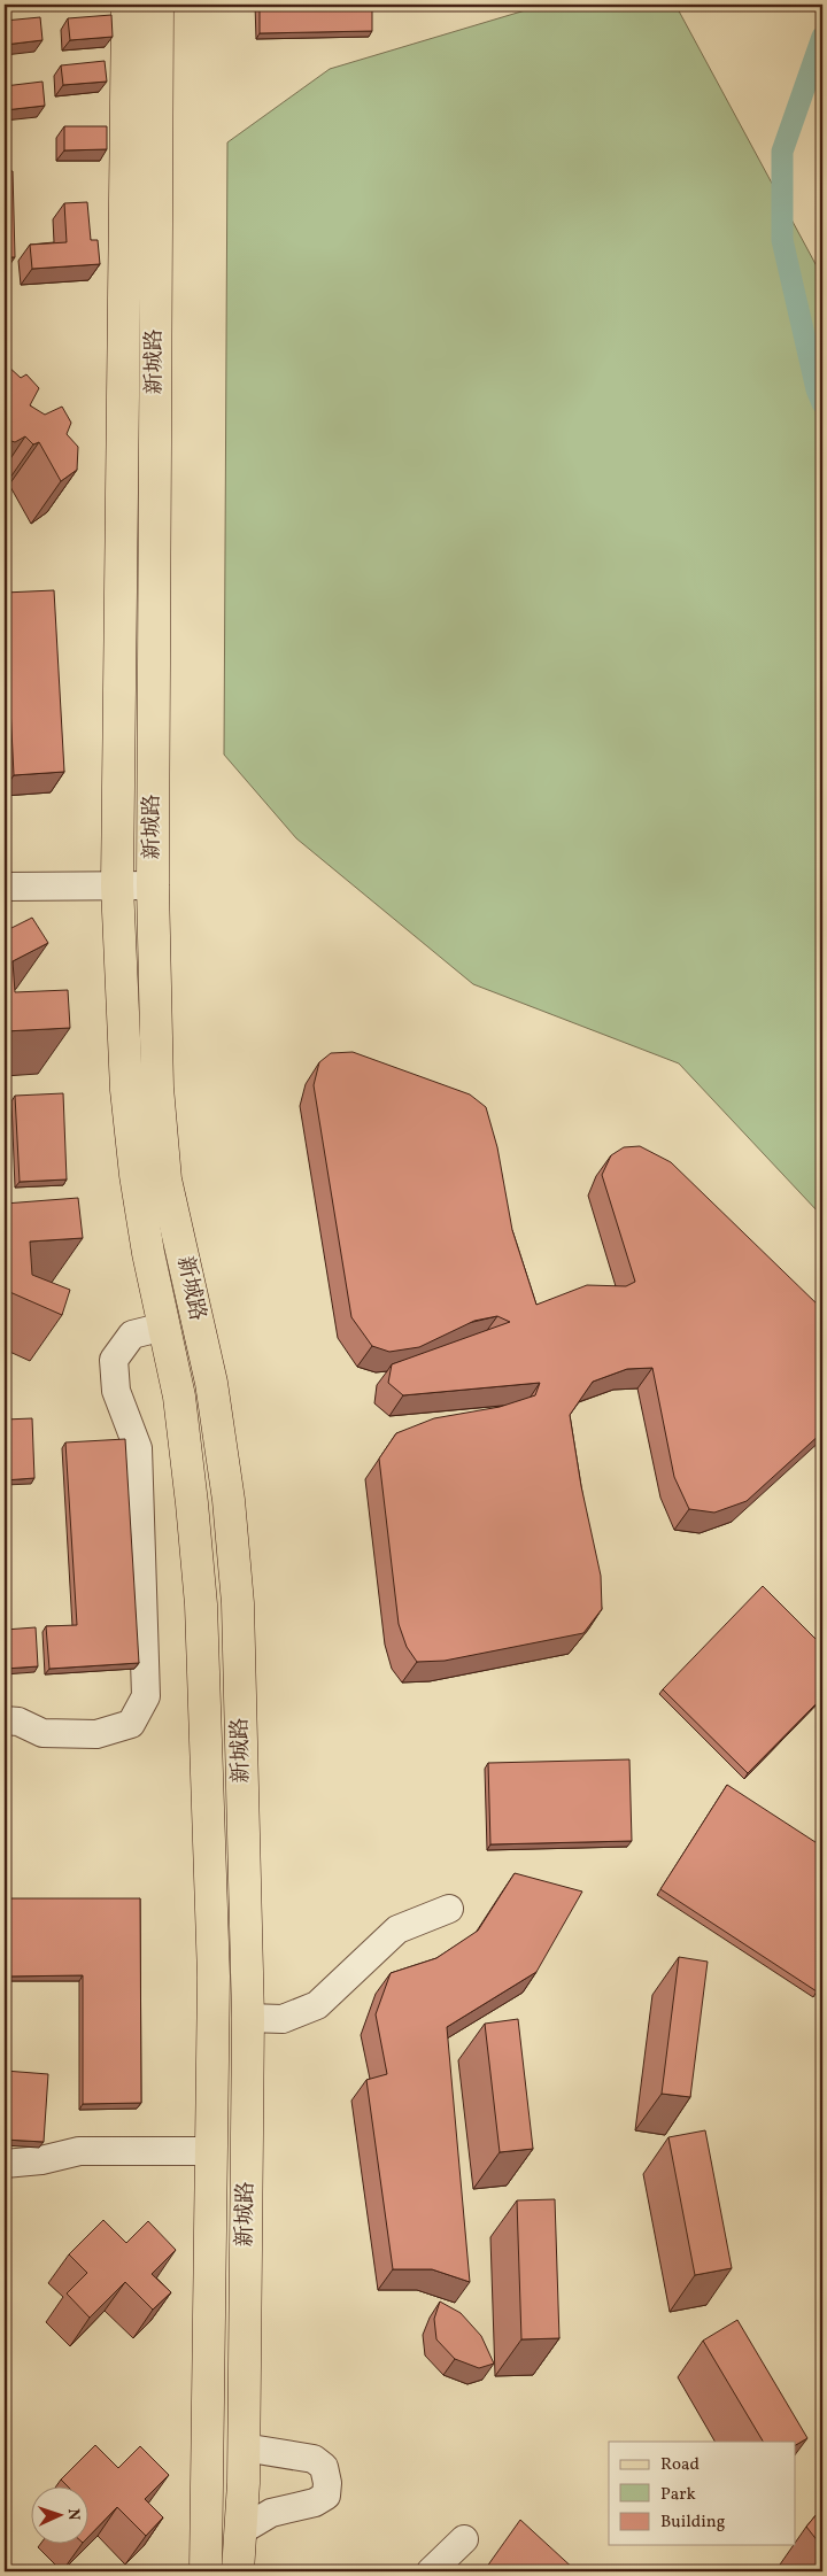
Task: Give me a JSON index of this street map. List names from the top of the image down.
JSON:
{
  "streets": {
    "main road": ["新城路"]
  },
  "legend": ["Road", "Park", "Building"],
  "north": "right"
}
